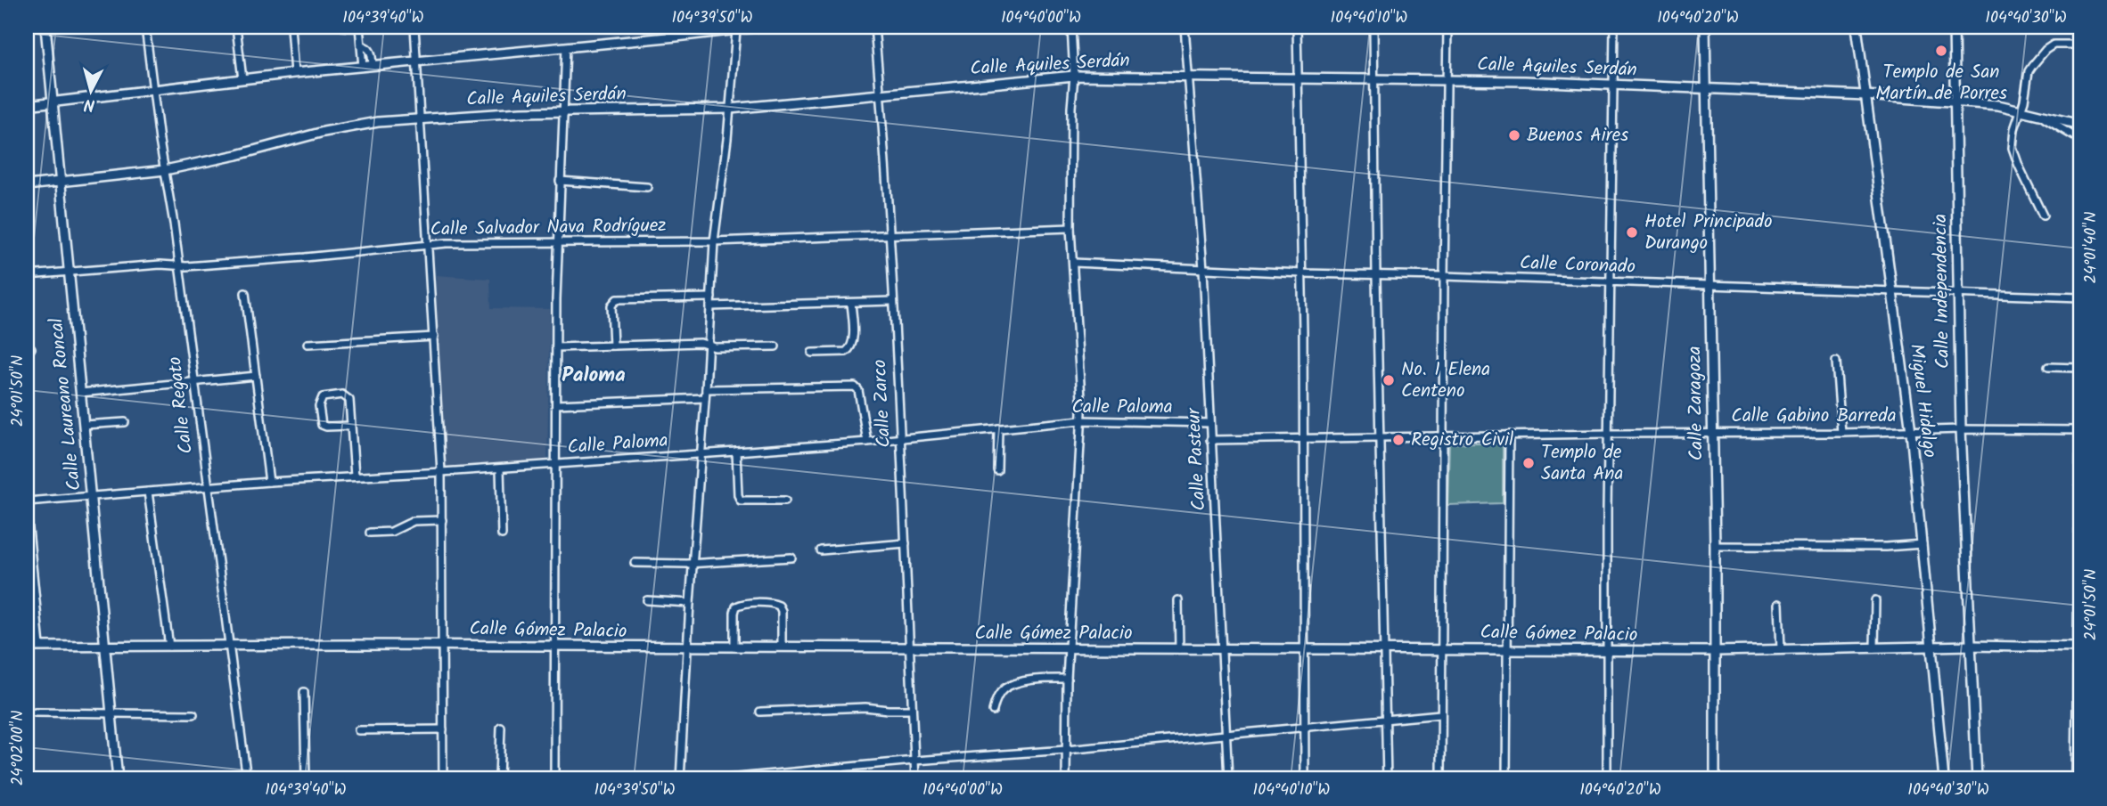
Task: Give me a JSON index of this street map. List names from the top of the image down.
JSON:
{
  "streets": {
    "street": [
      "Calle Aquiles Serdán",
      "Calle Salvador Nava Rodríguez",
      "Calle Coronado",
      "Calle Independencia",
      "Miguel Hidalgo",
      "Calle Zarco",
      "Calle Zaragoza",
      "Calle Laureano Roncal",
      "Calle Regato",
      "Calle Paloma",
      "Calle Gabino Barreda",
      "Calle Pasteur",
      "Calle Gómez Palacio"
    ]
  },
  "crossings": [
    ["Calle Aquiles Serdán", "Calle Independencia"],
    ["Calle Aquiles Serdán", "Miguel Hidalgo"],
    ["Calle Aquiles Serdán", "Calle Zarco"],
    ["Calle Aquiles Serdán", "Calle Zaragoza"],
    ["Calle Aquiles Serdán", "Calle Laureano Roncal"],
    ["Calle Aquiles Serdán", "Calle Regato"],
    ["Calle Aquiles Serdán", "Calle Pasteur"],
    ["Calle Salvador Nava Rodríguez", "Calle Zarco"],
    ["Calle Salvador Nava Rodríguez", "Calle Laureano Roncal"],
    ["Calle Salvador Nava Rodríguez", "Calle Regato"],
    ["Calle Coronado", "Calle Independencia"],
    ["Calle Coronado", "Miguel Hidalgo"],
    ["Calle Coronado", "Calle Zaragoza"],
    ["Calle Coronado", "Calle Pasteur"],
    ["Calle Independencia", "Calle Gabino Barreda"],
    ["Calle Independencia", "Calle Gómez Palacio"],
    ["Miguel Hidalgo", "Calle Gabino Barreda"],
    ["Miguel Hidalgo", "Calle Gómez Palacio"],
    ["Calle Zarco", "Calle Paloma"],
    ["Calle Zarco", "Calle Gómez Palacio"],
    ["Calle Zaragoza", "Calle Gabino Barreda"],
    ["Calle Zaragoza", "Calle Gómez Palacio"],
    ["Calle Laureano Roncal", "Calle Paloma"],
    ["Calle Laureano Roncal", "Calle Gómez Palacio"],
    ["Calle Regato", "Calle Paloma"],
    ["Calle Regato", "Calle Gómez Palacio"],
    ["Calle Paloma", "Calle Pasteur"],
    ["Calle Gabino Barreda", "Calle Pasteur"],
    ["Calle Pasteur", "Calle Gómez Palacio"]
  ],
  "districts": ["Paloma"],
  "places": [
    "Templo de San Martín de Porres",
    "Buenos Aires",
    "Hotel Principado Durango",
    "No. 1 Elena Centeno",
    "Registro Civil",
    "Templo de Santa Ana"
  ],
  "north": "bottom",
  "coordinates": [
    "104°39'40\"W",
    "104°39'50\"W",
    "104°40'00\"W",
    "104°40'10\"W",
    "104°40'20\"W",
    "104°40'30\"W",
    "24°01'40\"N",
    "24°01'50\"N",
    "24°02'00\"N"
  ]
}
